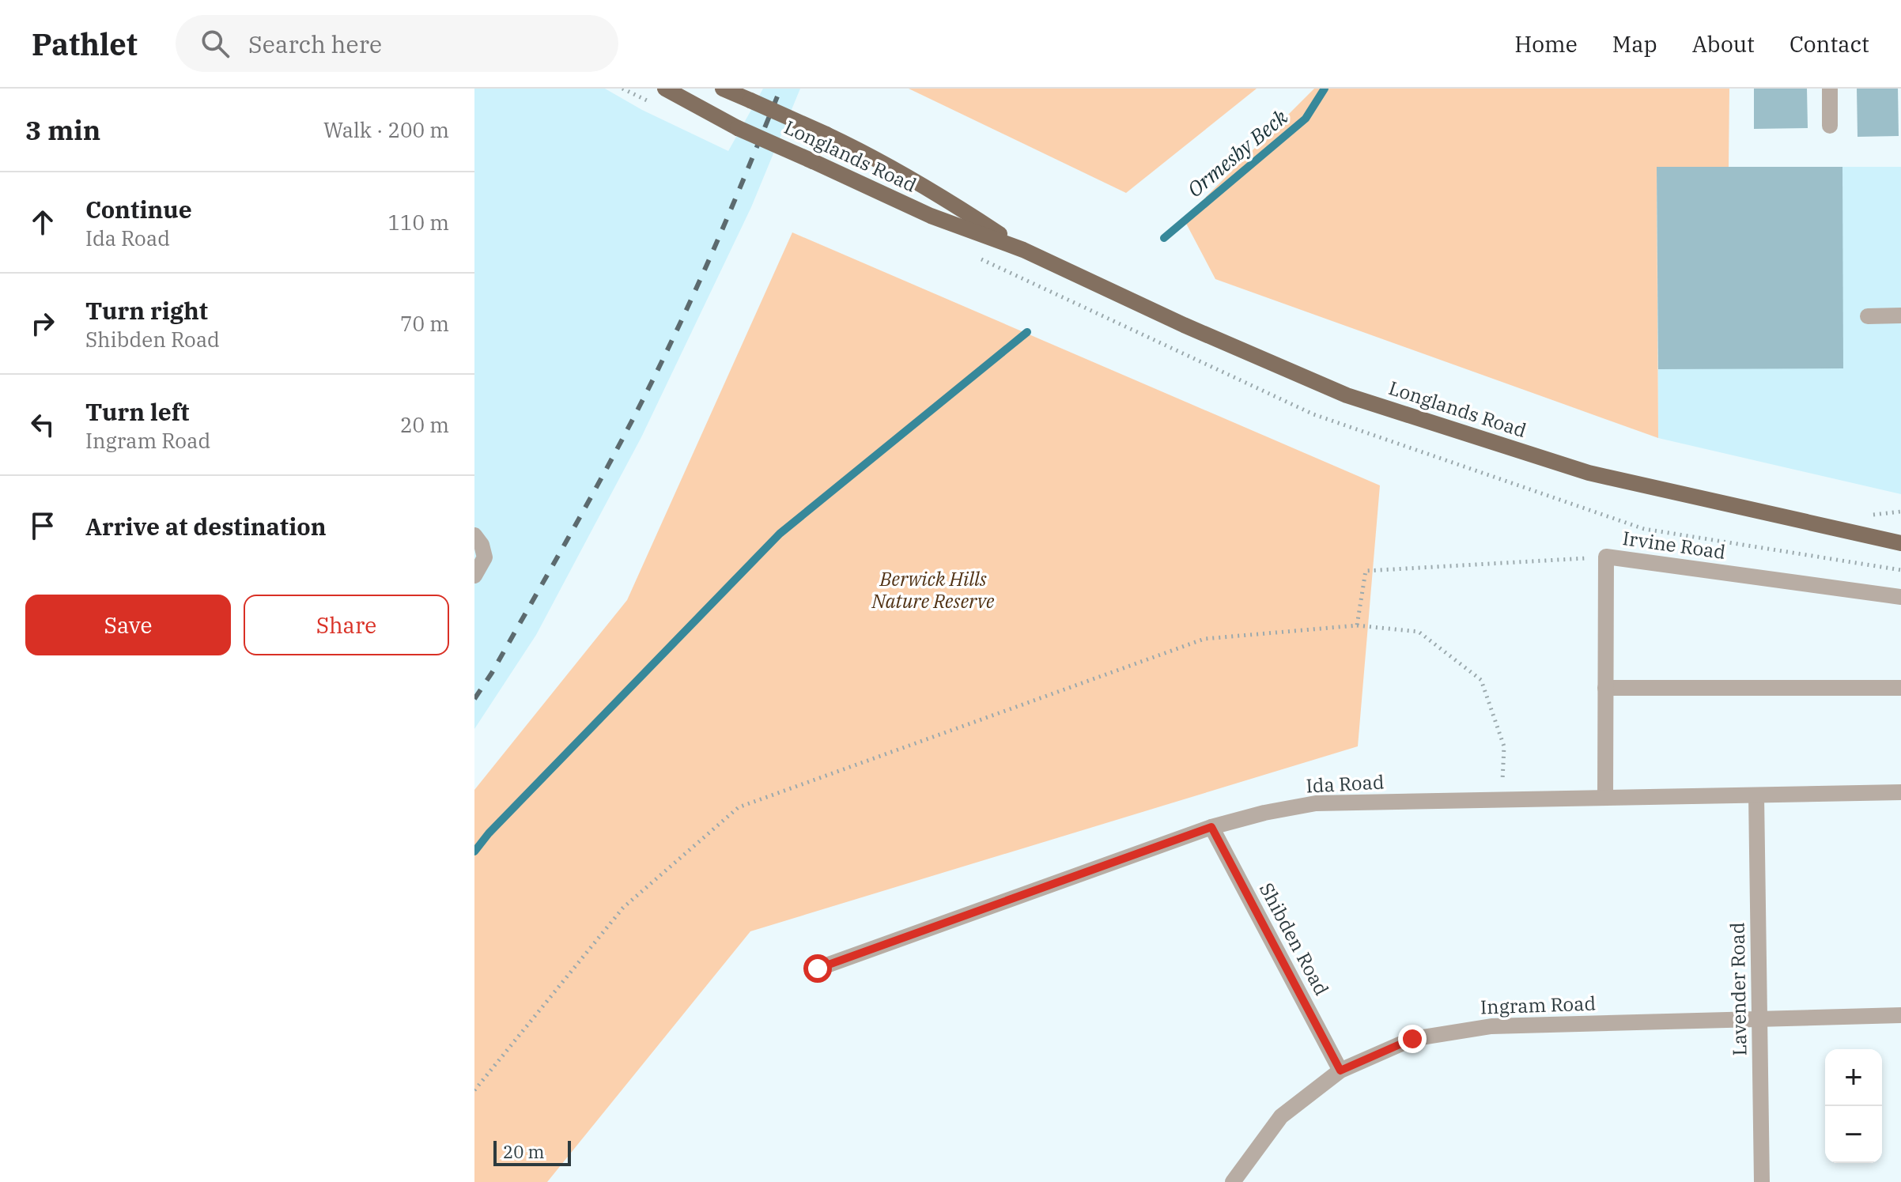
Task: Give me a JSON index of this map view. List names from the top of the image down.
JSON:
{
  "streets": {
    "main road": ["Longlands Road"],
    "street": [
      "Irvine Road",
      "Ida Road",
      "Shibden Road",
      "Lavender Road",
      "Ingram Road"
    ]
  },
  "crossings": [
    ["Irvine Road", "Ida Road"],
    ["Ida Road", "Shibden Road"],
    ["Ida Road", "Lavender Road"],
    ["Shibden Road", "Ingram Road"],
    ["Lavender Road", "Ingram Road"]
  ],
  "water": ["Ormesby Beck"],
  "parks": ["Berwick Hills Nature Reserve"],
  "scale_bar": "20 m",
  "page": {
    "header": "Pathlet",
    "search": "Search here",
    "nav": [
      "Home",
      "Map",
      "About",
      "Contact"
    ],
    "heading": ["3 min", "Walk · 200 m"],
    "list": [
      ["Continue", "Ida Road", "110 m"],
      ["Turn right", "Shibden Road", "70 m"],
      ["Turn left", "Ingram Road", "20 m"],
      "Arrive at destination"
    ],
    "buttons": ["Save", "Share"],
    "map_buttons": ["+", "−"],
    "scale": "20 m"
  }
}
